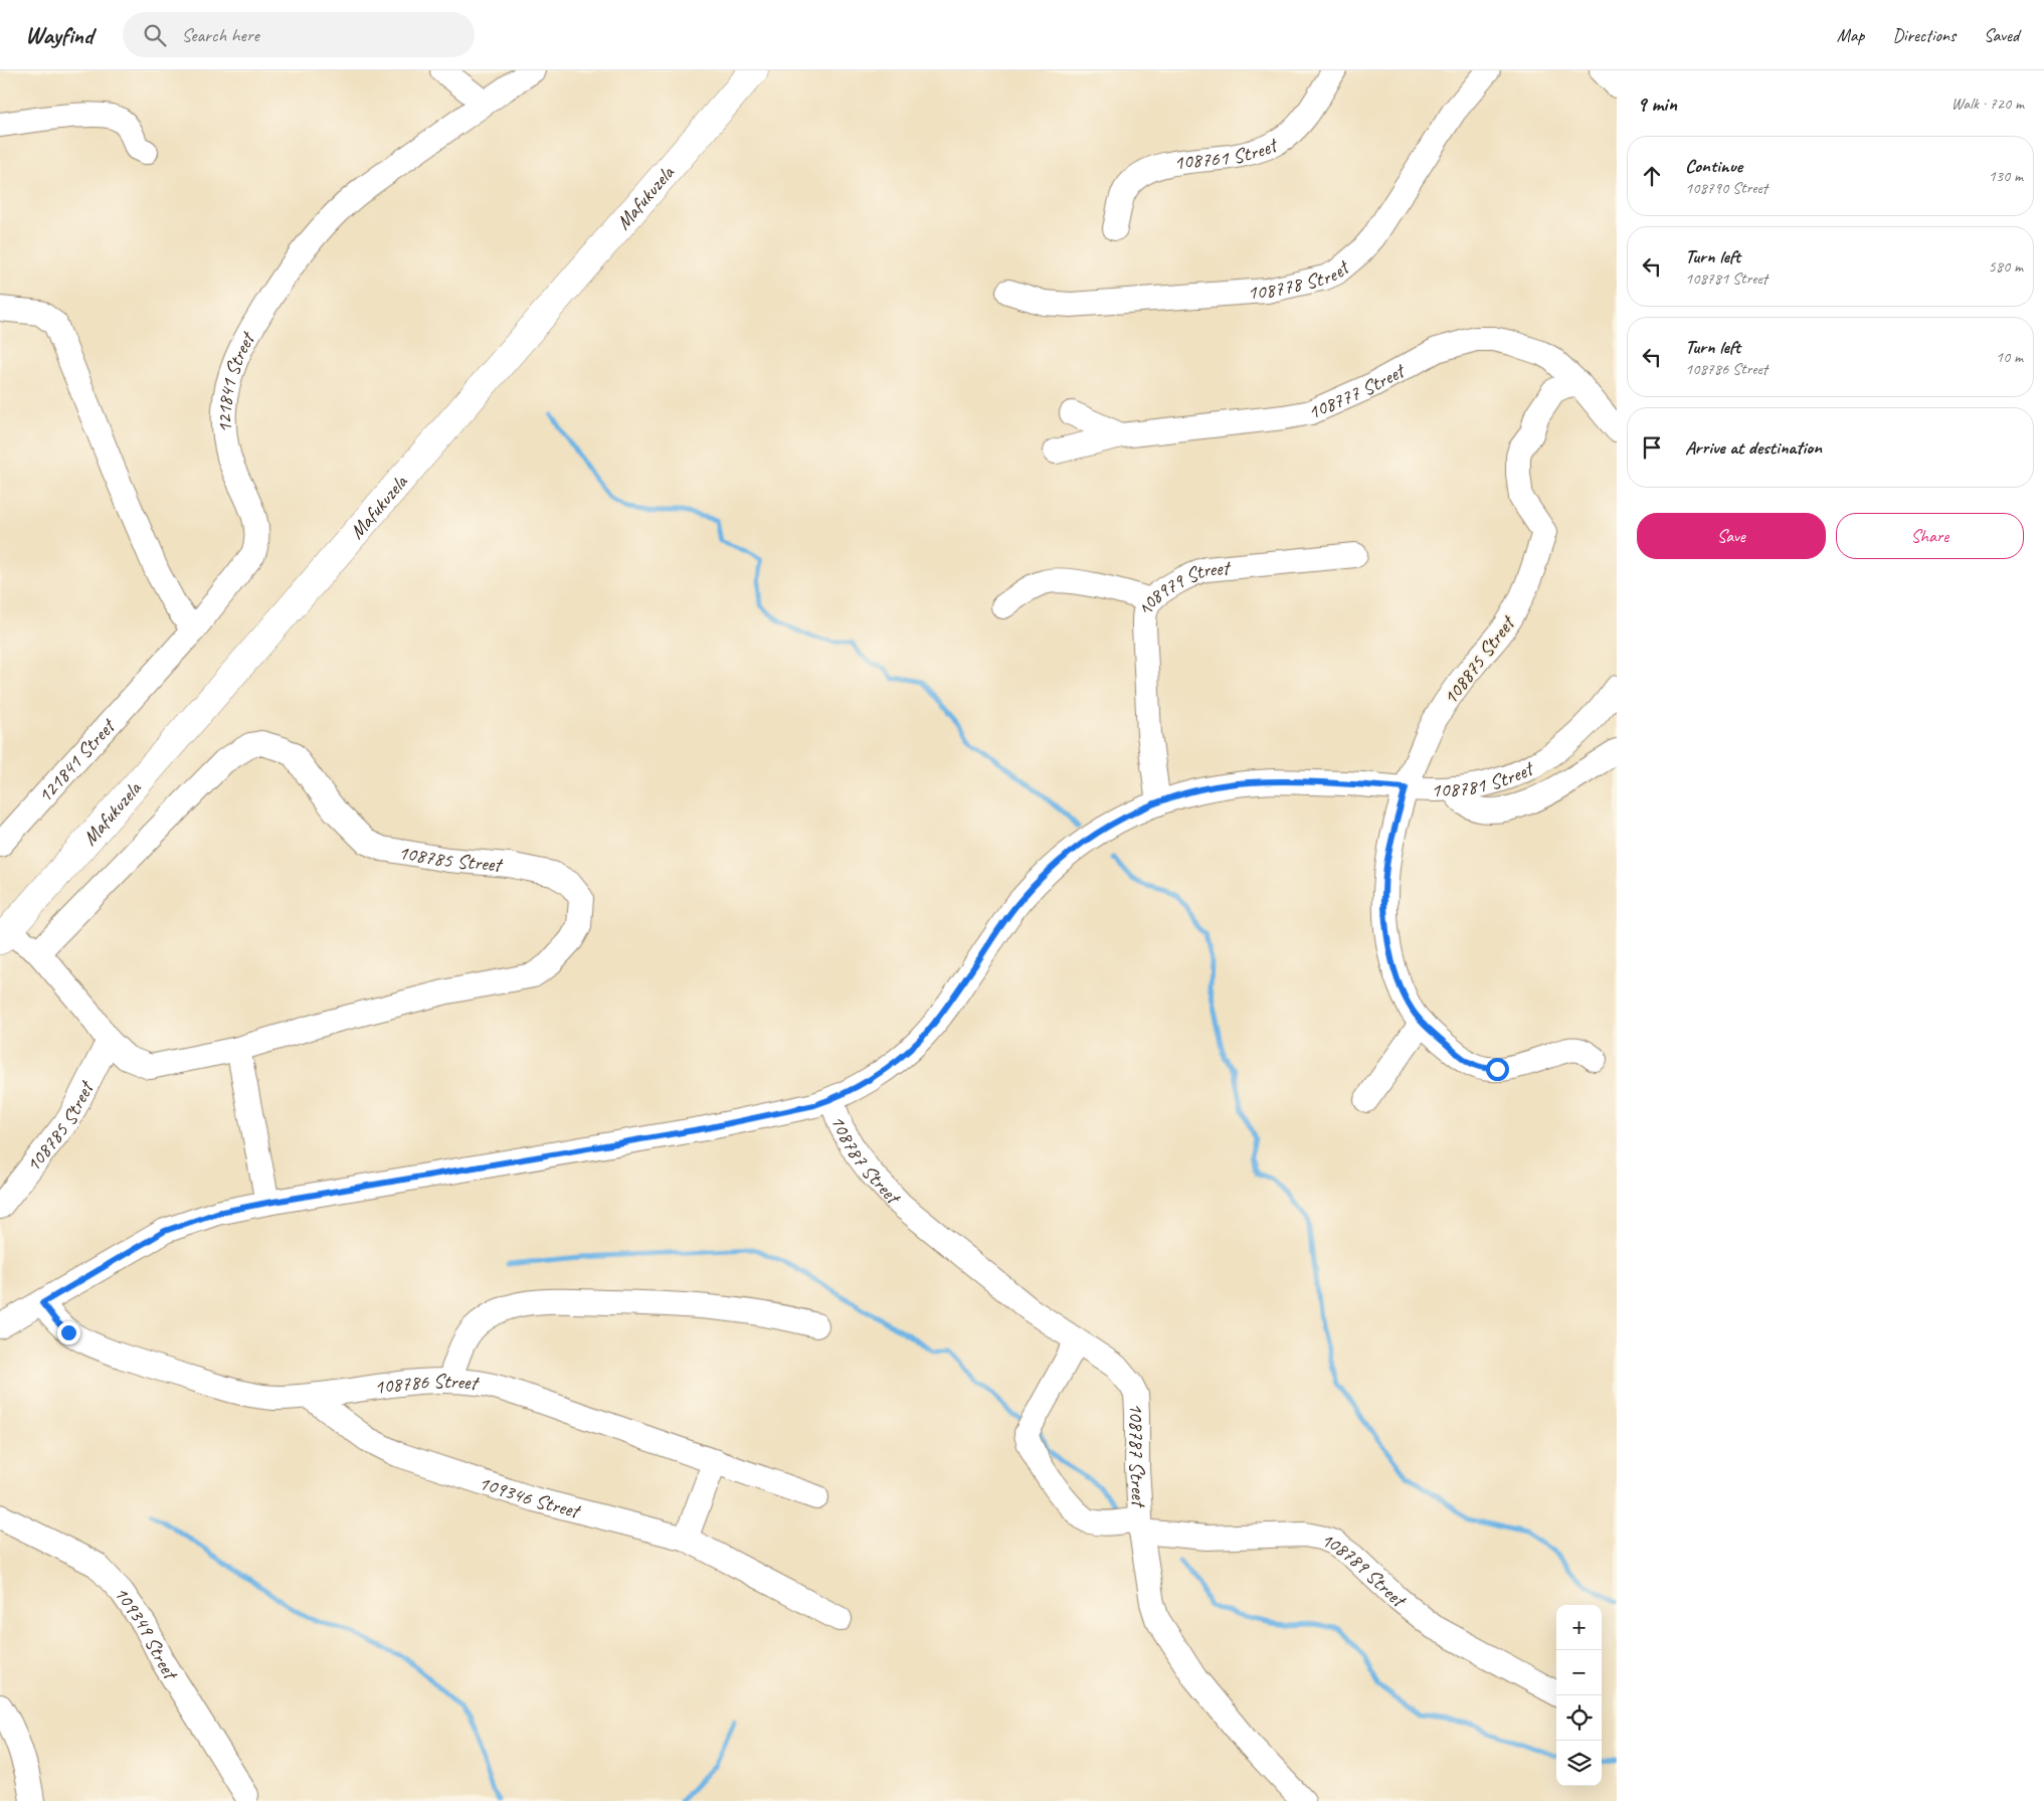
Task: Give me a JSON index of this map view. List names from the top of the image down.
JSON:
{
  "streets": {
    "main road": ["Mafukuzela"],
    "street": [
      "108761 Street",
      "108778 Street",
      "121841 Street",
      "108777 Street",
      "108979 Street",
      "108875 Street",
      "108781 Street",
      "108785 Street",
      "108787 Street",
      "108786 Street",
      "109346 Street",
      "108789 Street",
      "109349 Street"
    ]
  },
  "crossings": [
    ["Mafukuzela", "108785 Street"],
    ["108777 Street", "108875 Street"],
    ["108979 Street", "108781 Street"],
    ["108875 Street", "108781 Street"],
    ["108781 Street", "108787 Street"],
    ["108781 Street", "108786 Street"],
    ["108787 Street", "108789 Street"],
    ["108786 Street", "109346 Street"]
  ],
  "page": {
    "header": "Wayfind",
    "search": "Search here",
    "nav": ["Map", "Directions", "Saved"],
    "heading": ["9 min", "Walk · 720 m"],
    "list": [
      ["Continue", "108790 Street", "130 m"],
      ["Turn left", "108781 Street", "580 m"],
      ["Turn left", "108786 Street", "10 m"],
      "Arrive at destination"
    ],
    "buttons": ["Save", "Share"],
    "map_buttons": ["+", "−"]
  }
}
